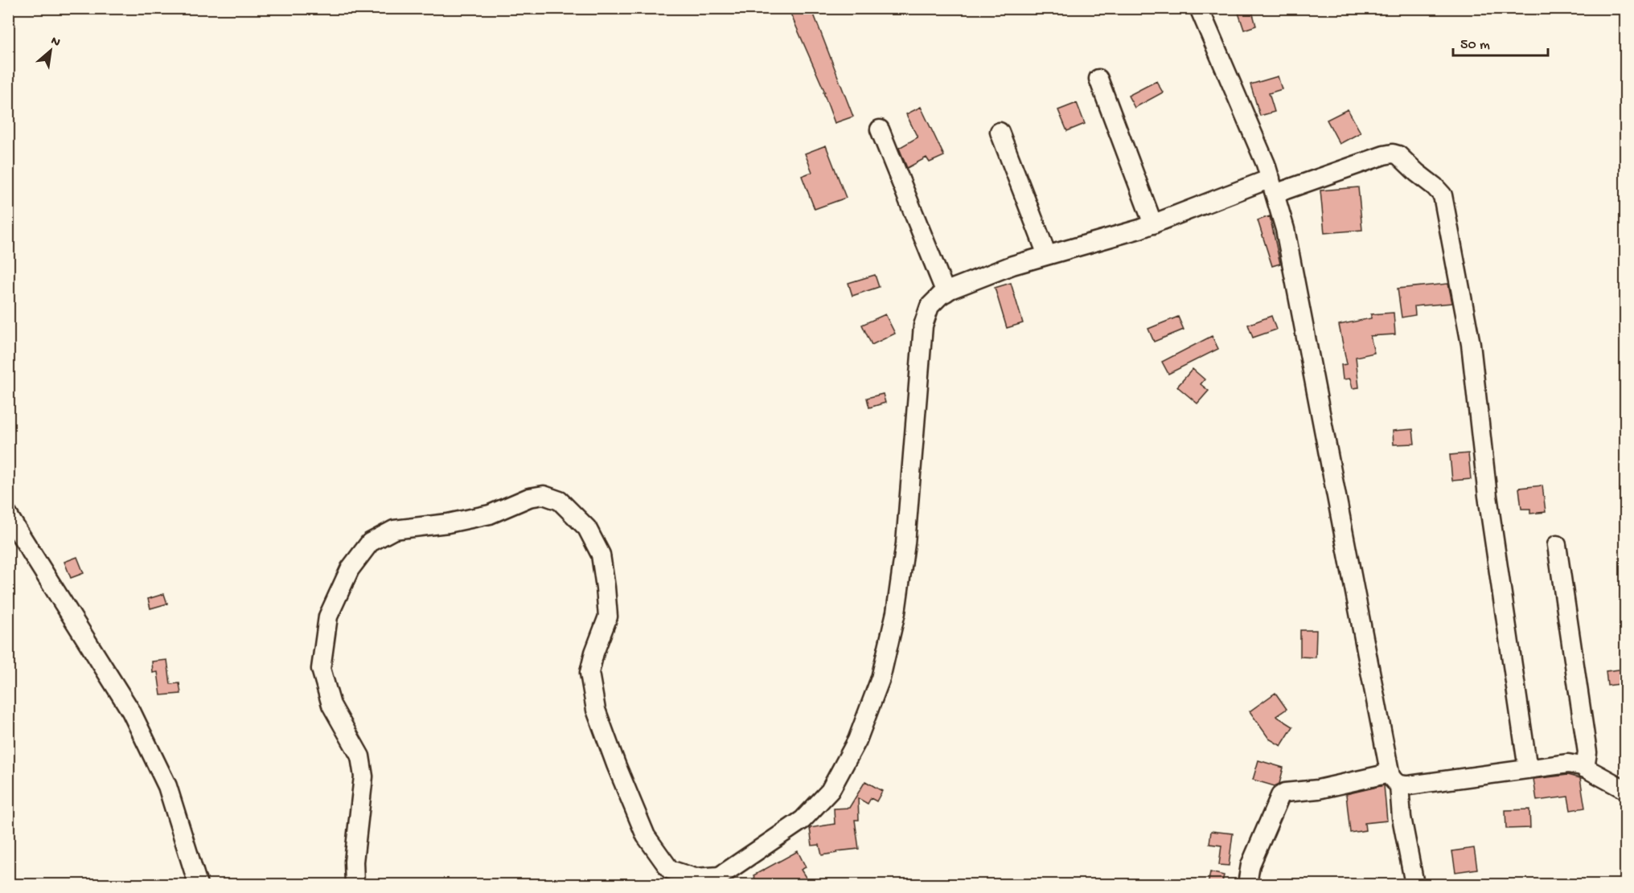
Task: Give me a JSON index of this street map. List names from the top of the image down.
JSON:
{
  "scale_bar": "50 m",
  "north": "top right"
}
